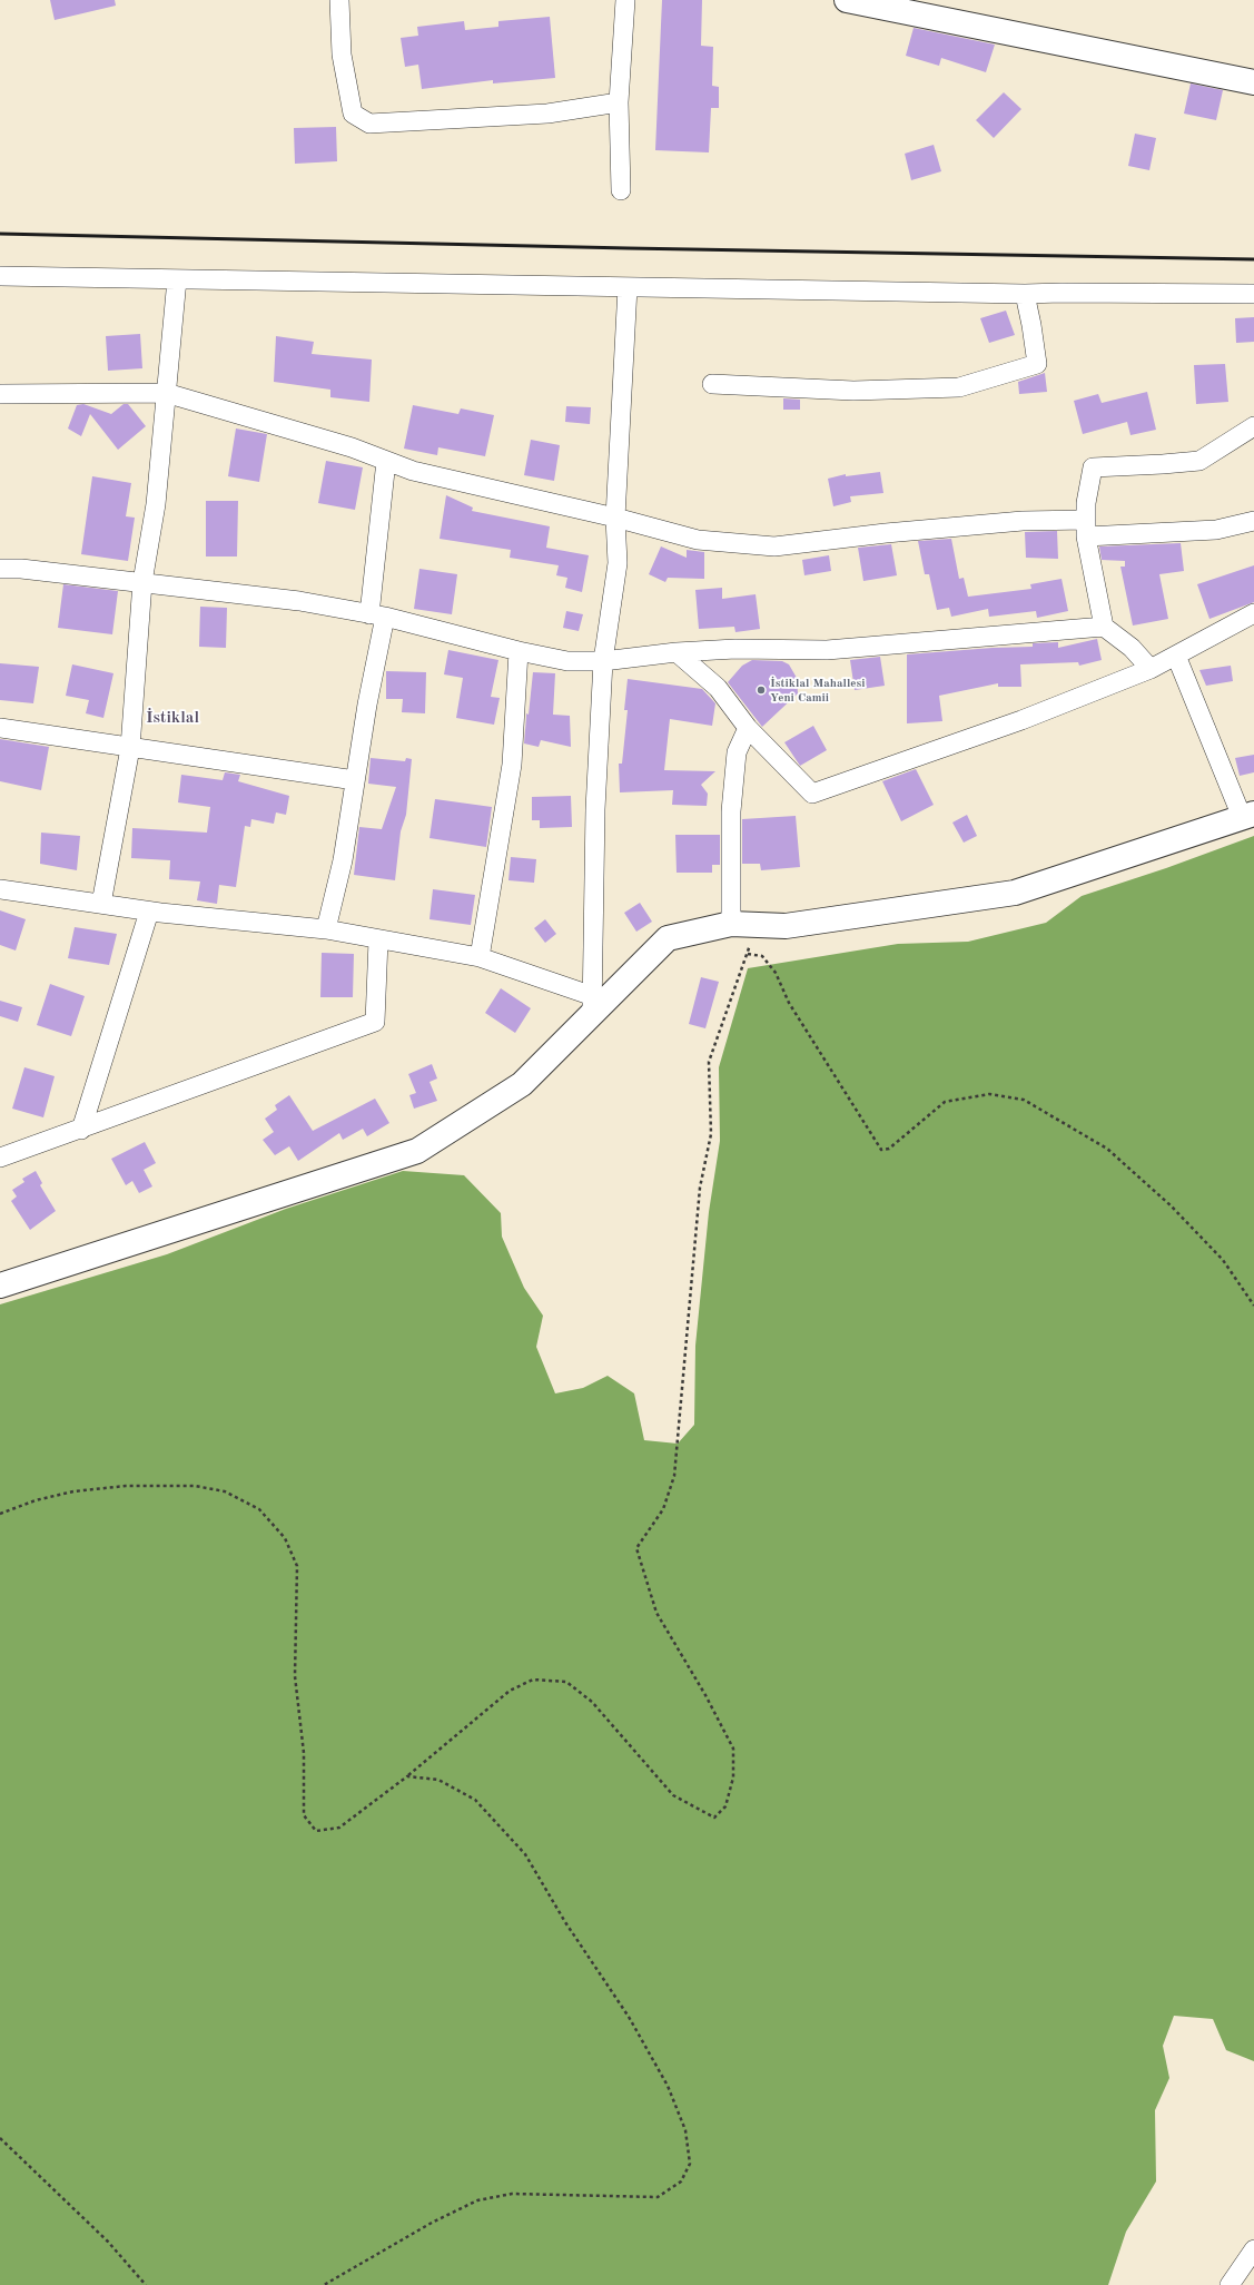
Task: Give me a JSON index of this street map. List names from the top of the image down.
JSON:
{
  "districts": ["İstiklal"],
  "places": ["İstiklal Mahallesi Yeni Camii"]
}
